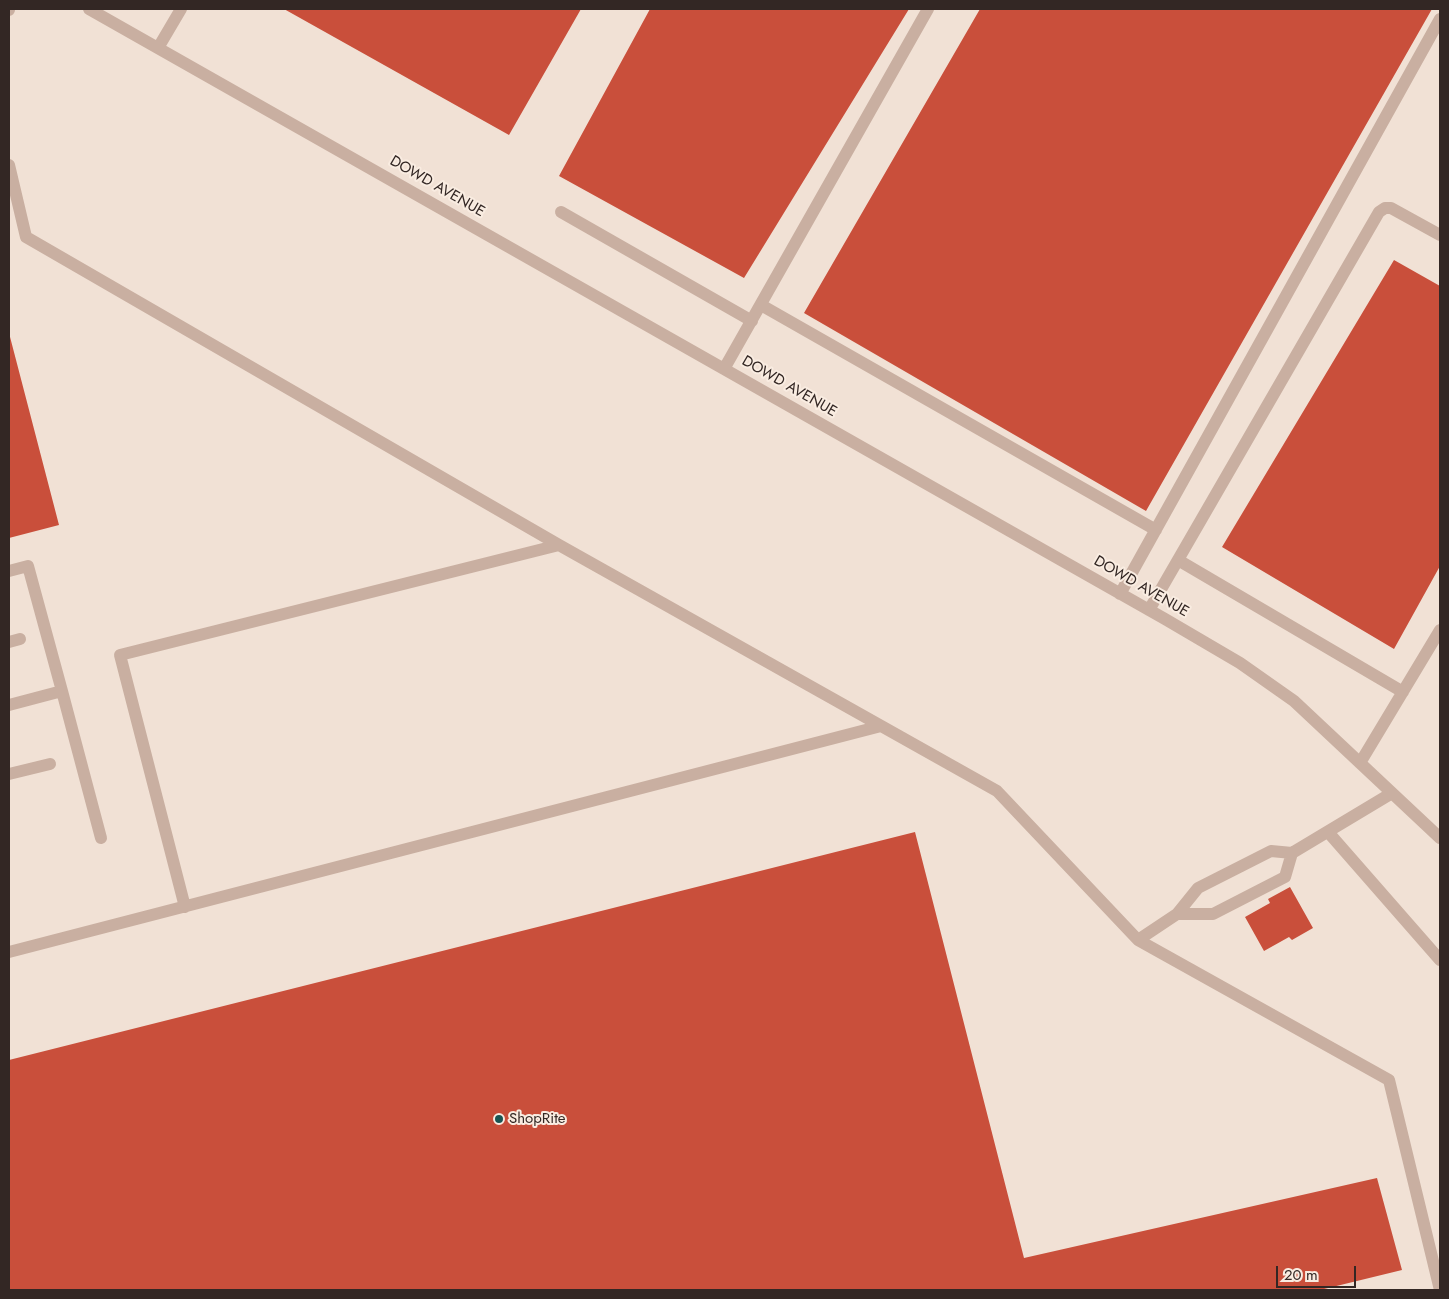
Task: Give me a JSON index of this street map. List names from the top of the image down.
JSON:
{
  "streets": {
    "street": ["DOWD AVENUE"]
  },
  "places": ["ShopRite"],
  "scale_bar": "20 m"
}
